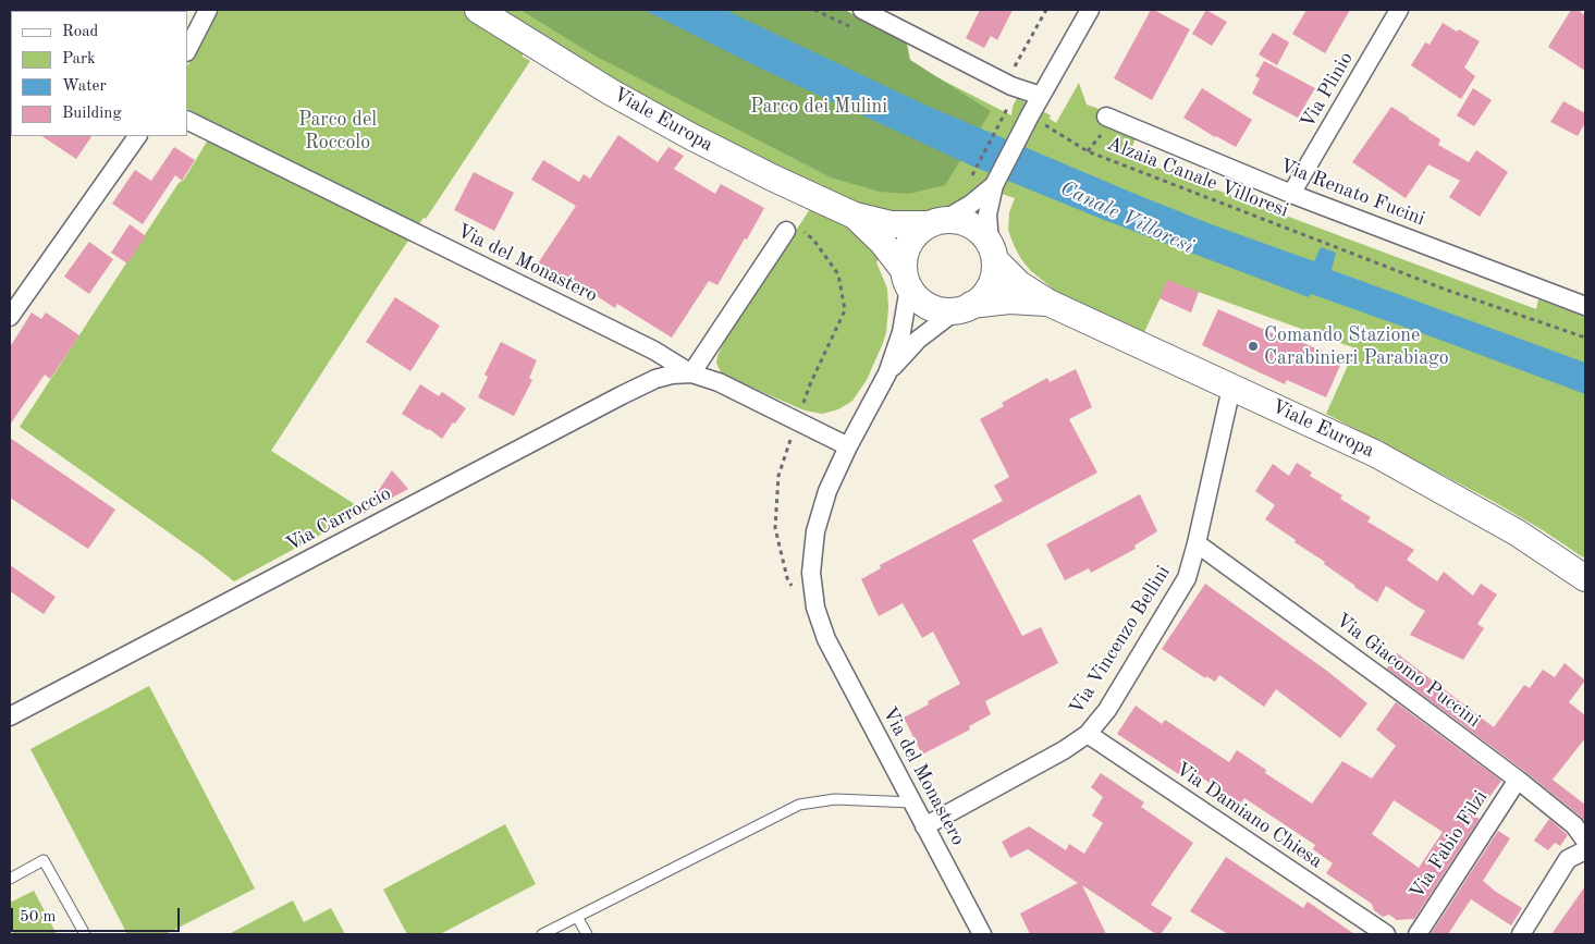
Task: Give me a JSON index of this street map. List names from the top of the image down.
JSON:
{
  "streets": {
    "street": [
      "Via Plinio",
      "Viale Europa",
      "Via Renato Fucini",
      "Via del Monastero",
      "Via Carroccio",
      "Via Vincenzo Bellini",
      "Via Giacomo Puccini",
      "Via Damiano Chiesa",
      "Via Fabio Filzi"
    ],
    "path": ["Alzaia Canale Villoresi"]
  },
  "crossings": [
    ["Via Plinio", "Via Renato Fucini"],
    ["Viale Europa", "Via Vincenzo Bellini"],
    ["Via del Monastero", "Via Carroccio"],
    ["Via del Monastero", "Via Vincenzo Bellini"],
    ["Via Vincenzo Bellini", "Via Giacomo Puccini"],
    ["Via Vincenzo Bellini", "Via Damiano Chiesa"],
    ["Via Giacomo Puccini", "Via Fabio Filzi"]
  ],
  "water": ["Canale Villoresi"],
  "parks": ["Parco dei Mulini", "Parco del Roccolo"],
  "places": ["Comando Stazione Carabinieri Parabiago"],
  "legend": [
    "Road",
    "Park",
    "Water",
    "Building"
  ],
  "scale_bar": "50 m"
}
